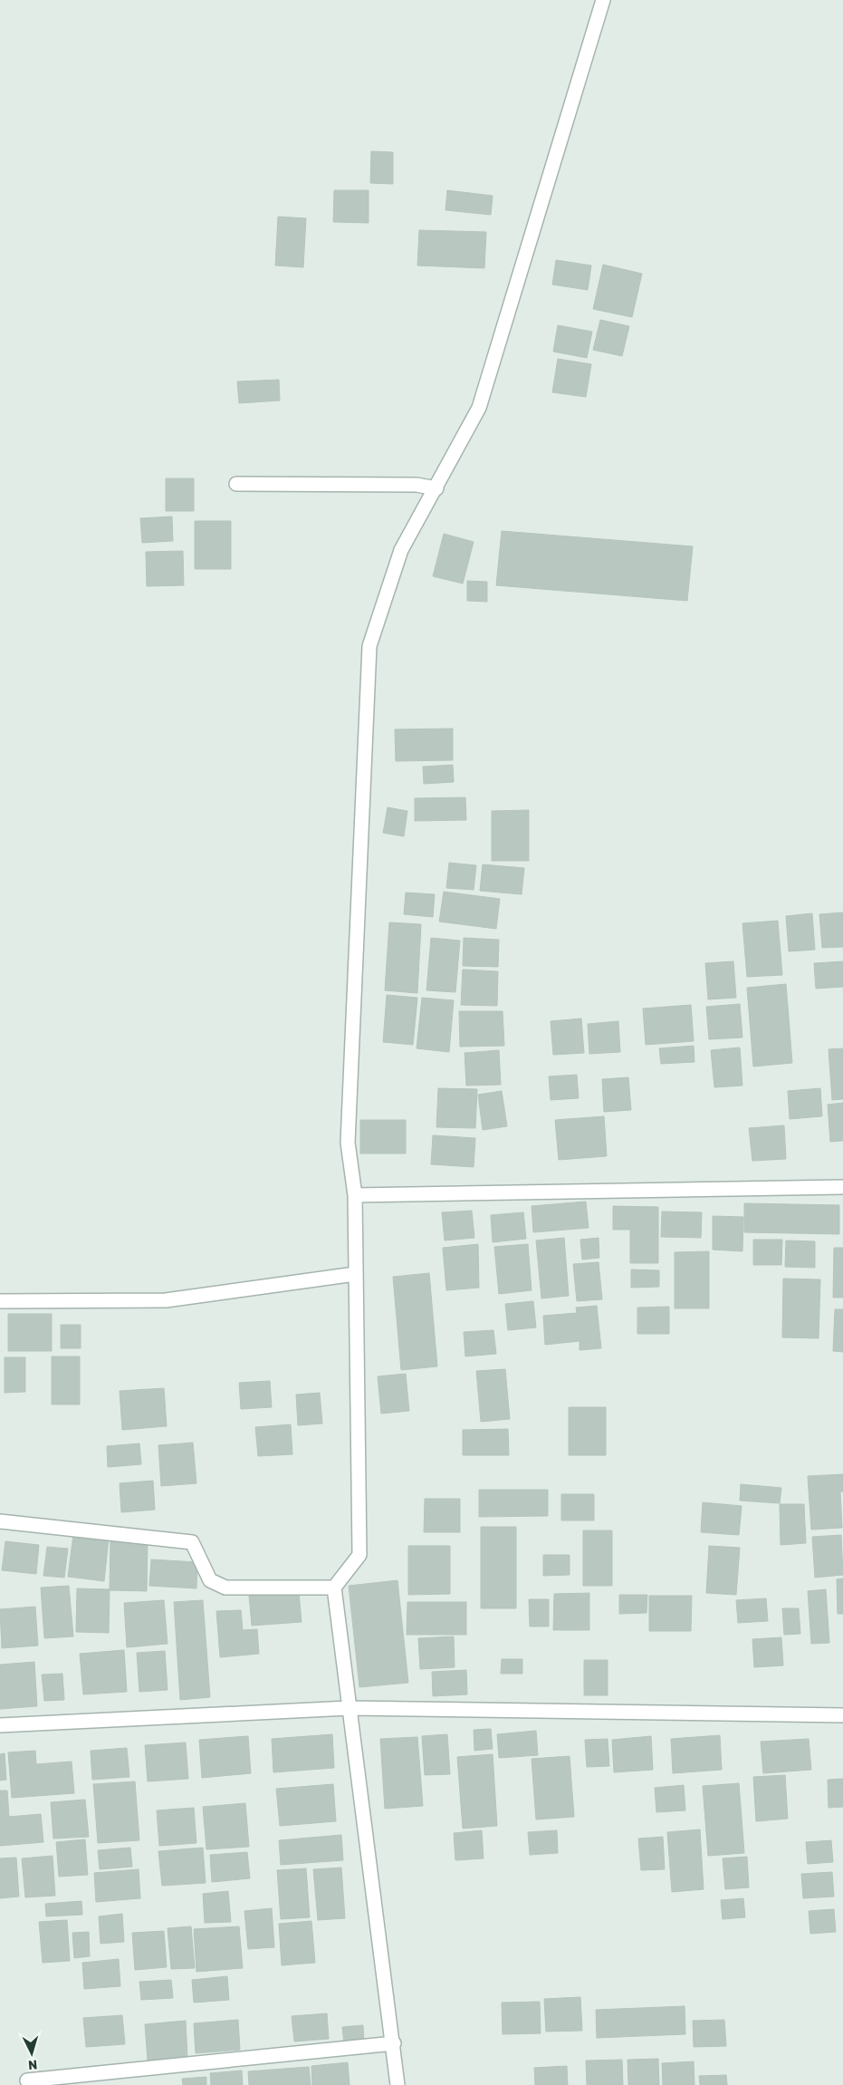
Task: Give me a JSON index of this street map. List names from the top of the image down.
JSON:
{
  "north": "bottom"
}
